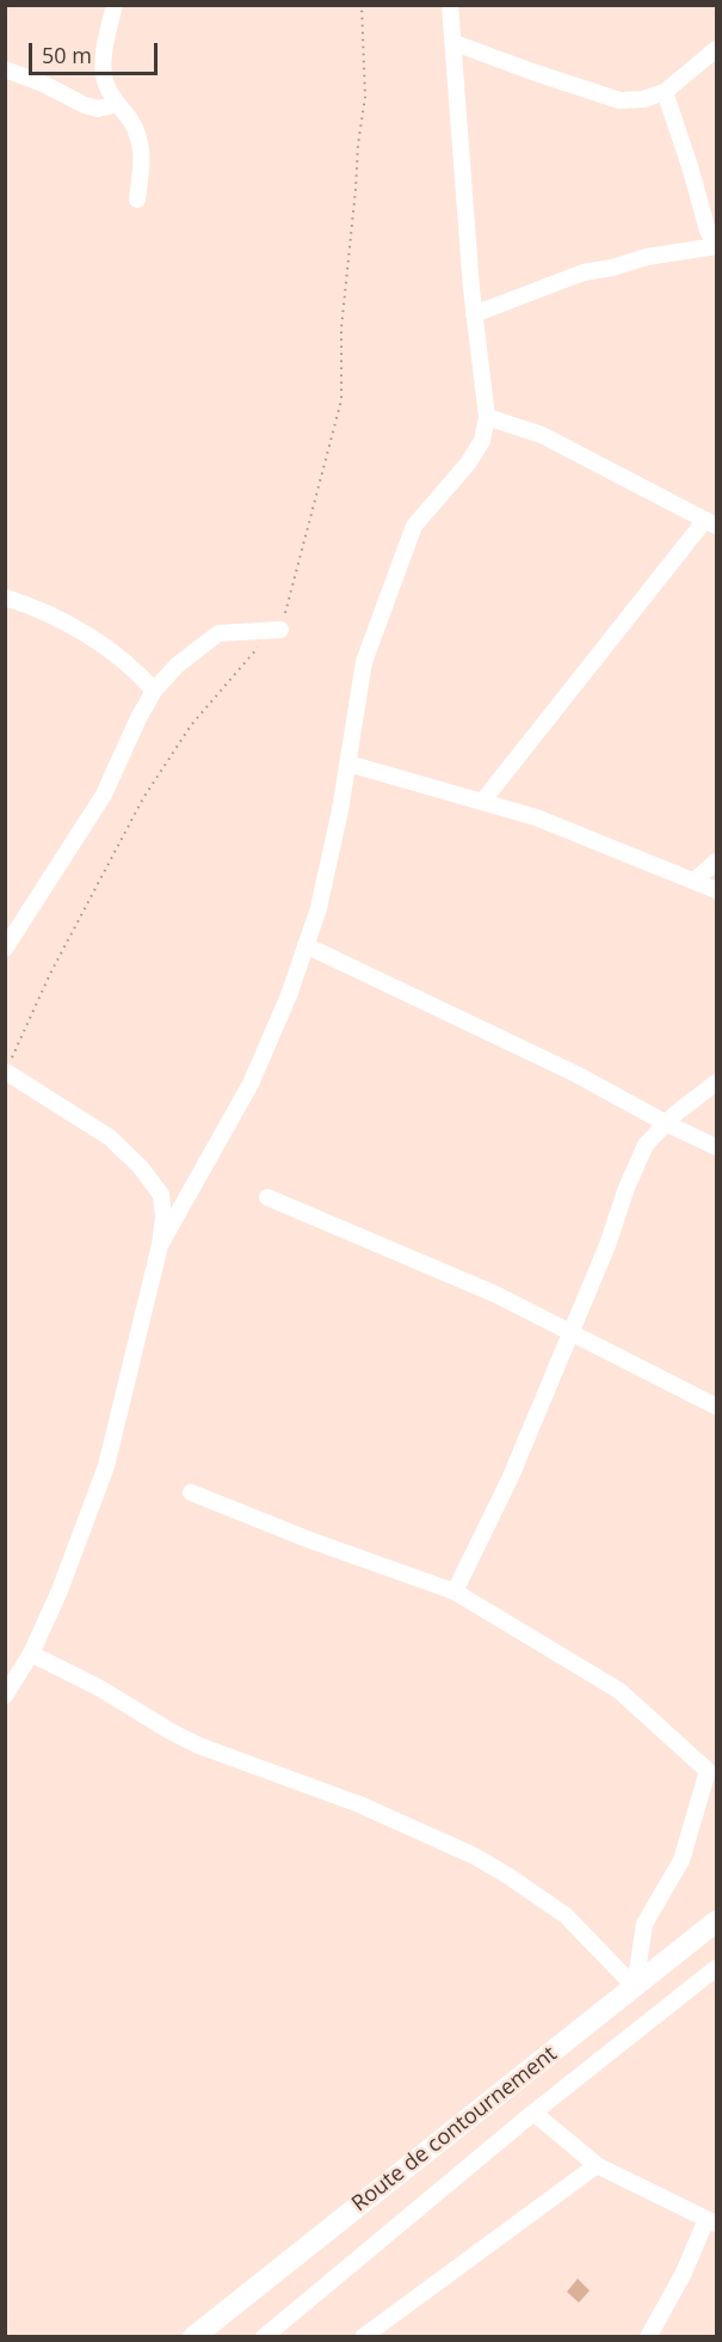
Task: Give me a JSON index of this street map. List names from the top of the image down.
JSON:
{
  "streets": {
    "street": ["Route de contournement"]
  },
  "scale_bar": "50 m"
}
